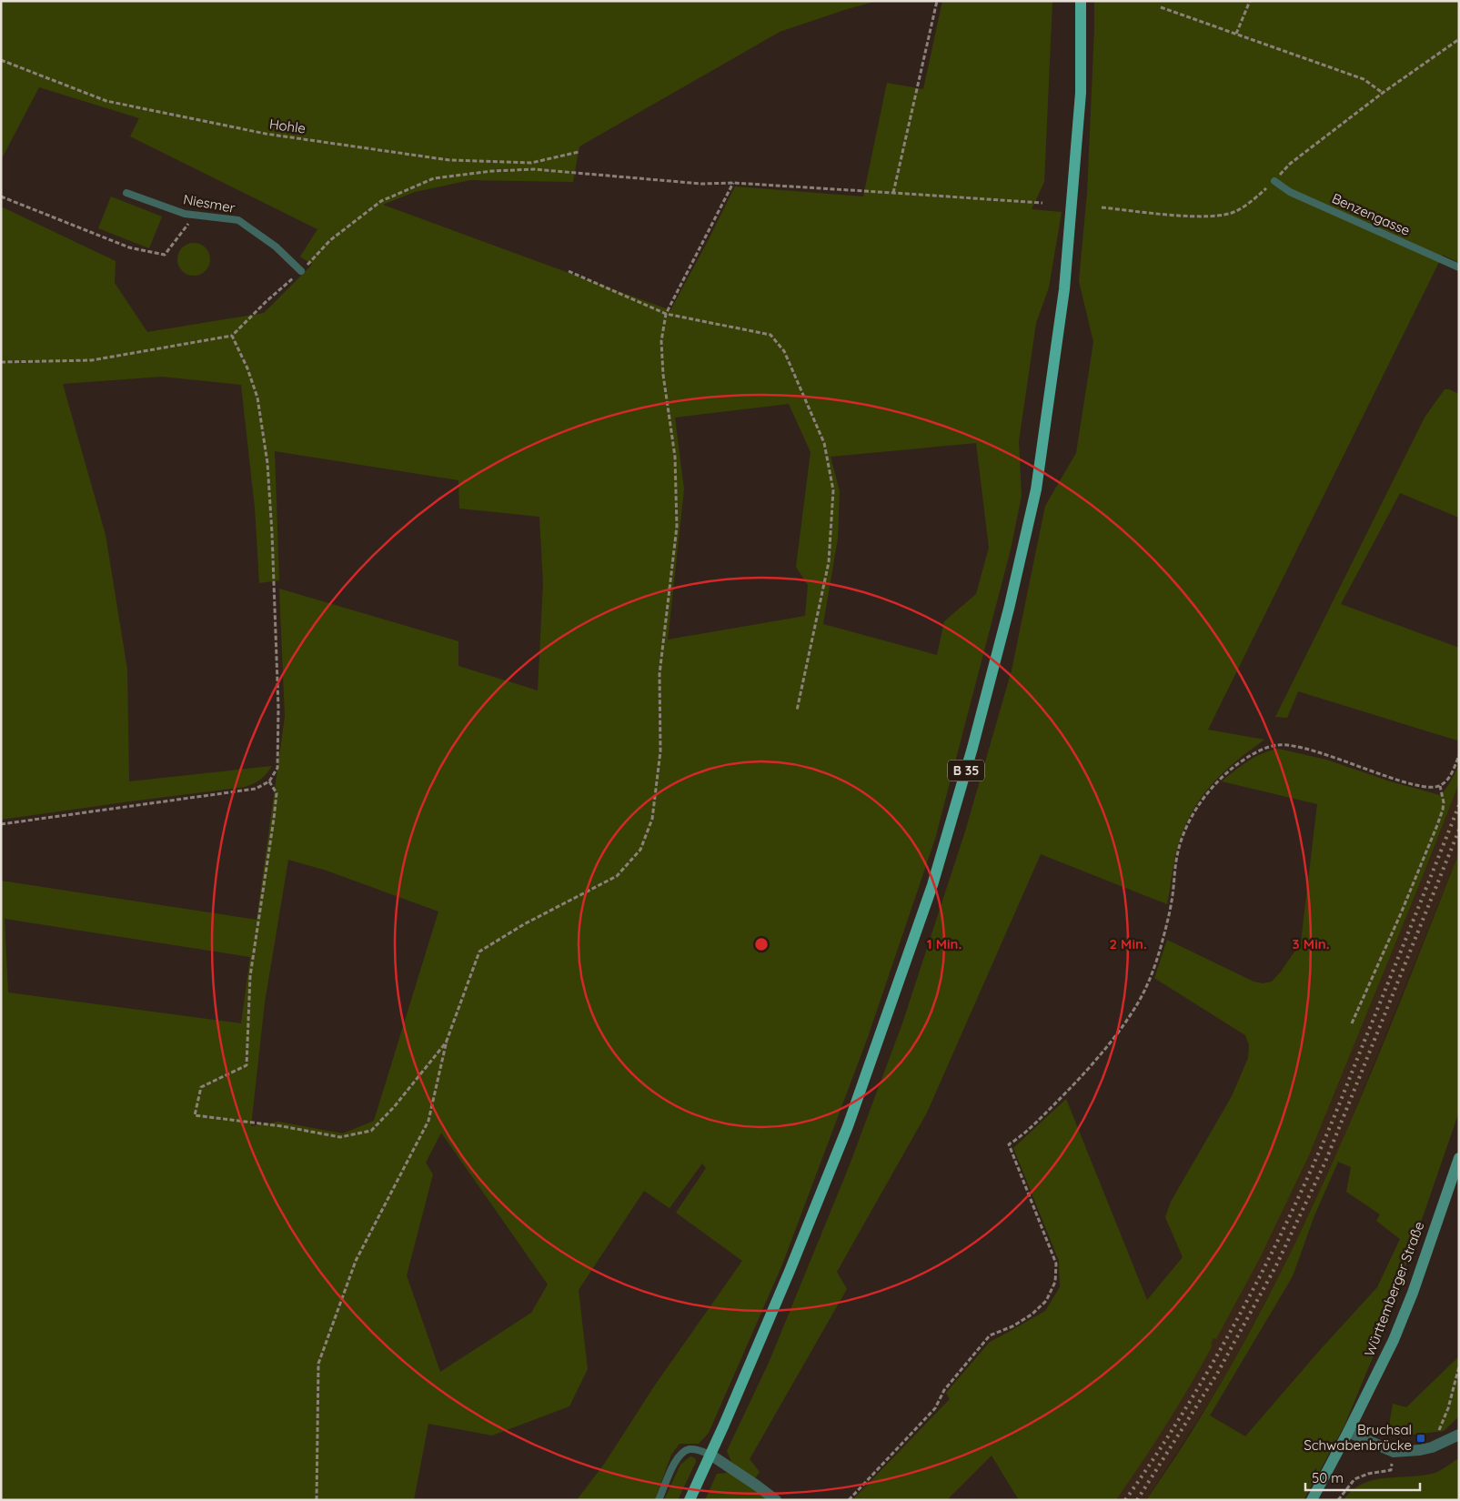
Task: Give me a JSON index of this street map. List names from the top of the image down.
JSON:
{
  "streets": {
    "main road": ["B 35", "Württemberger Straße"],
    "lane": ["Niesmer", "Benzengasse"],
    "path": ["Hohle"]
  },
  "places": {
    "transit": ["Bruchsal Schwabenbrücke"]
  },
  "scale_bar": "50 m",
  "rings": ["1 Min.", "2 Min.", "3 Min."]
}
